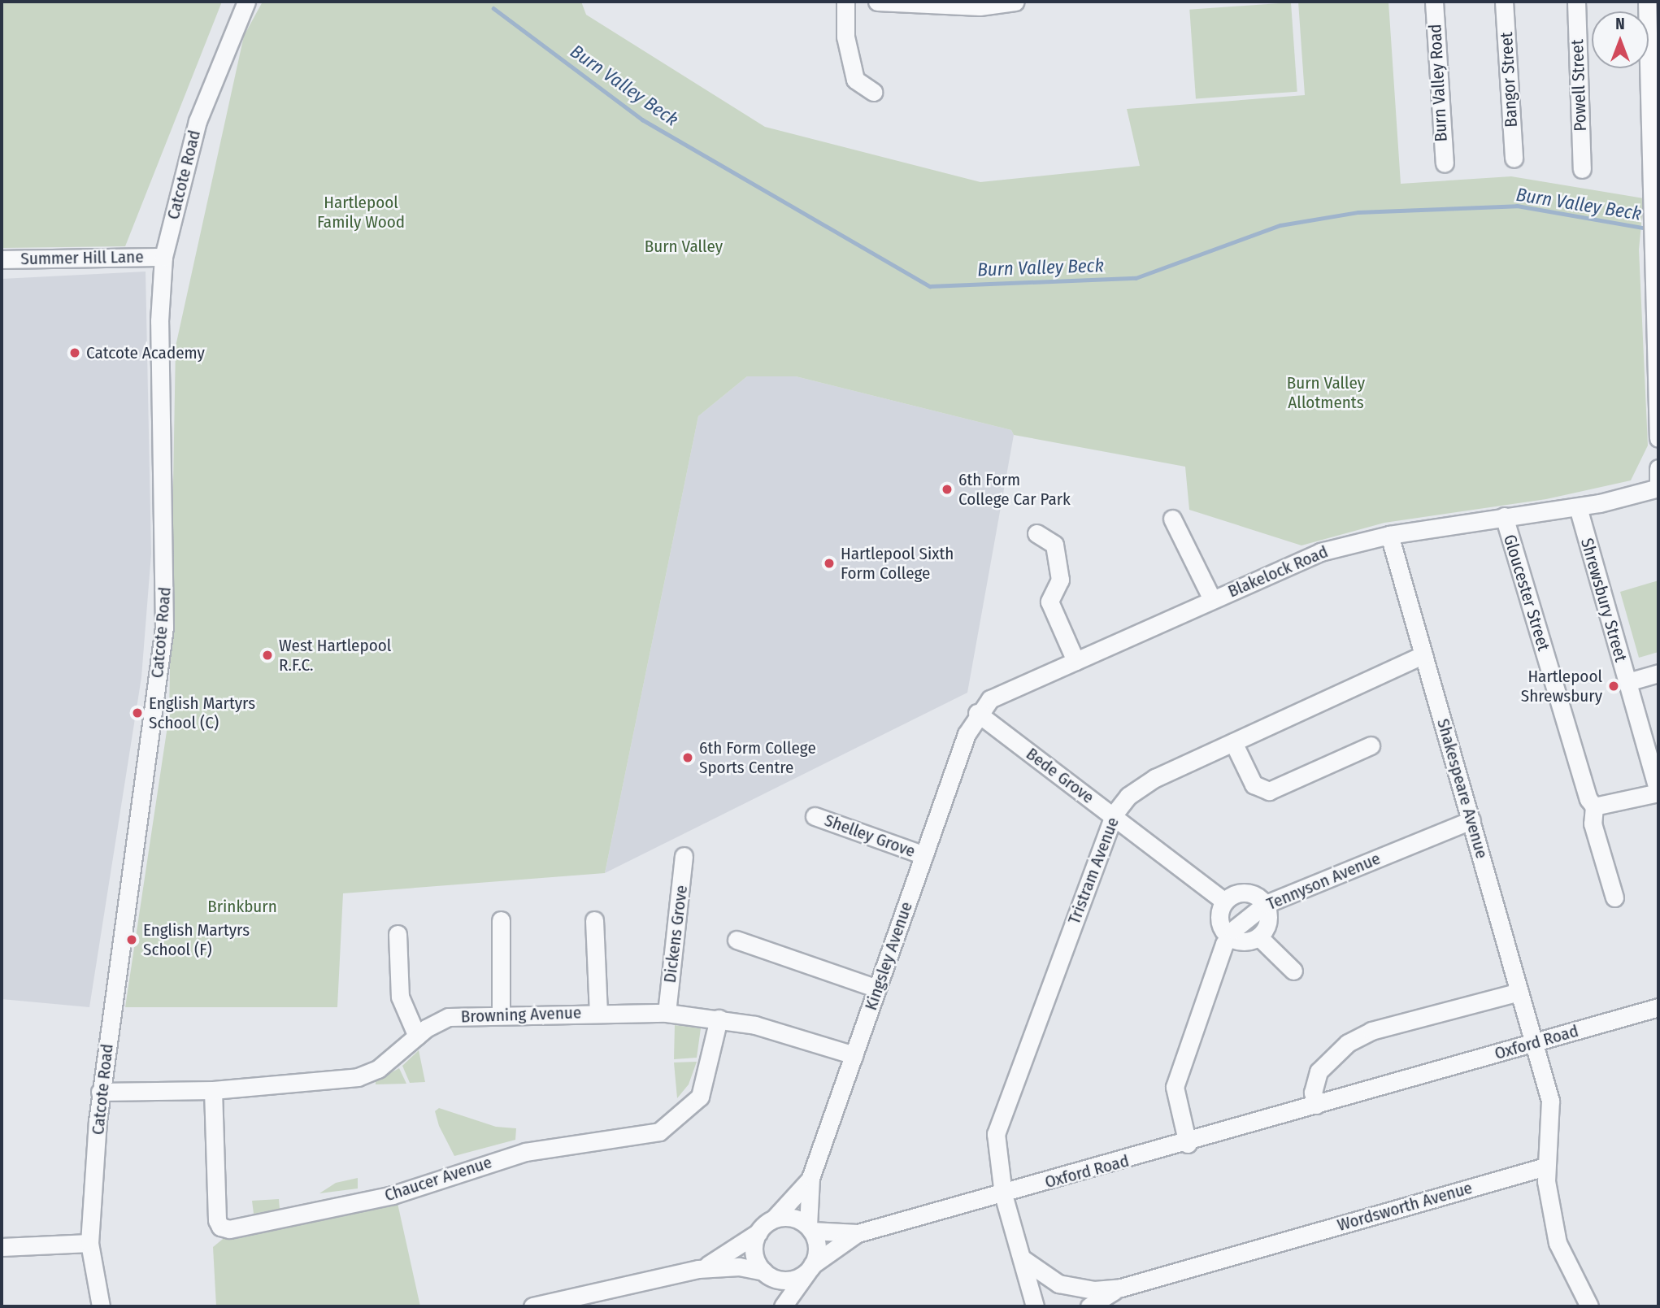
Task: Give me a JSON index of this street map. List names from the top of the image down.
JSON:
{
  "streets": {
    "street": [
      "Bangor Street",
      "Burn Valley Road",
      "Powell Street",
      "Catcote Road",
      "Summer Hill Lane",
      "Blakelock Road",
      "Gloucester Street",
      "Shrewsbury Street",
      "Bede Grove",
      "Shakespeare Avenue",
      "Shelley Grove",
      "Tristram Avenue",
      "Tennyson Avenue",
      "Dickens Grove",
      "Kingsley Avenue",
      "Browning Avenue",
      "Oxford Road",
      "Chaucer Avenue",
      "Wordsworth Avenue"
    ]
  },
  "crossings": [
    ["Catcote Road", "Summer Hill Lane"],
    ["Catcote Road", "Browning Avenue"],
    ["Blakelock Road", "Gloucester Street"],
    ["Blakelock Road", "Shrewsbury Street"],
    ["Blakelock Road", "Bede Grove"],
    ["Blakelock Road", "Shakespeare Avenue"],
    ["Blakelock Road", "Kingsley Avenue"],
    ["Bede Grove", "Tristram Avenue"],
    ["Shakespeare Avenue", "Tristram Avenue"],
    ["Shakespeare Avenue", "Tennyson Avenue"],
    ["Shakespeare Avenue", "Oxford Road"],
    ["Shakespeare Avenue", "Wordsworth Avenue"],
    ["Shelley Grove", "Kingsley Avenue"],
    ["Tristram Avenue", "Oxford Road"],
    ["Tennyson Avenue", "Oxford Road"],
    ["Dickens Grove", "Browning Avenue"],
    ["Kingsley Avenue", "Browning Avenue"],
    ["Kingsley Avenue", "Oxford Road"],
    ["Browning Avenue", "Chaucer Avenue"]
  ],
  "water": ["Burn Valley Beck"],
  "parks": [
    "Hartlepool Family Wood",
    "Burn Valley",
    "Burn Valley Allotments",
    "Brinkburn"
  ],
  "places": [
    "Catcote Academy",
    "6th Form College Car Park",
    "Hartlepool Sixth Form College",
    "West Hartlepool R.F.C.",
    "Hartlepool Shrewsbury",
    "English Martyrs School (C)",
    "6th Form College Sports Centre",
    "English Martyrs School (F)"
  ],
  "north": "top"
}
